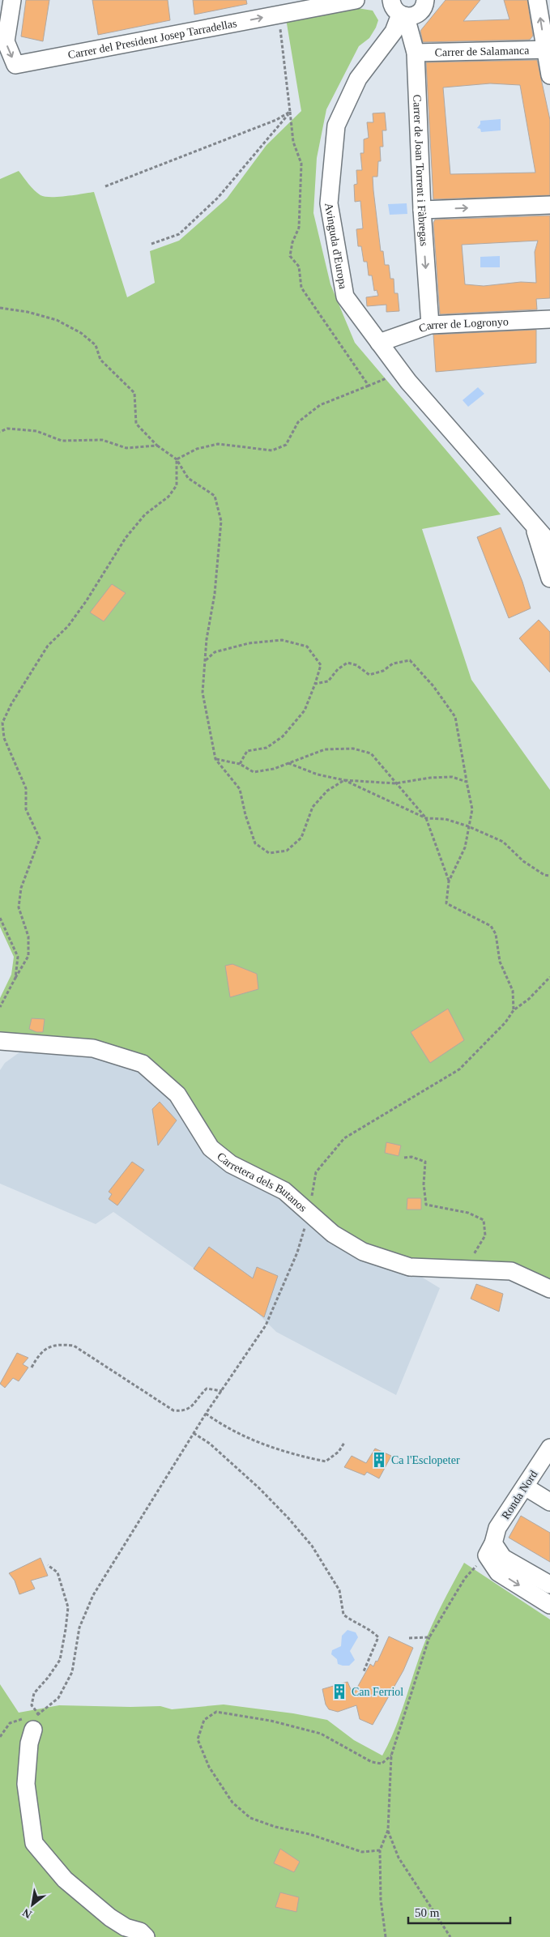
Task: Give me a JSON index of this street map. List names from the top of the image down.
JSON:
{
  "streets": {
    "street": [
      "Carrer del President Josep Tarradellas",
      "Carrer de Salamanca",
      "Carrer de Joan Torrent i Fàbregas",
      "Avinguda d'Europa",
      "Carrer de Logronyo",
      "Carretera dels Butanos",
      "Ronda Nord"
    ]
  },
  "crossings": [
    ["Carrer de Salamanca", "Carrer de Joan Torrent i Fàbregas"],
    ["Carrer de Joan Torrent i Fàbregas", "Avinguda d'Europa"],
    ["Carrer de Joan Torrent i Fàbregas", "Carrer de Logronyo"],
    ["Avinguda d'Europa", "Carrer de Logronyo"]
  ],
  "places": {
    "building": ["Ca l'Esclopeter", "Can Ferriol"]
  },
  "scale_bar": "50 m",
  "north": "bottom left"
}
